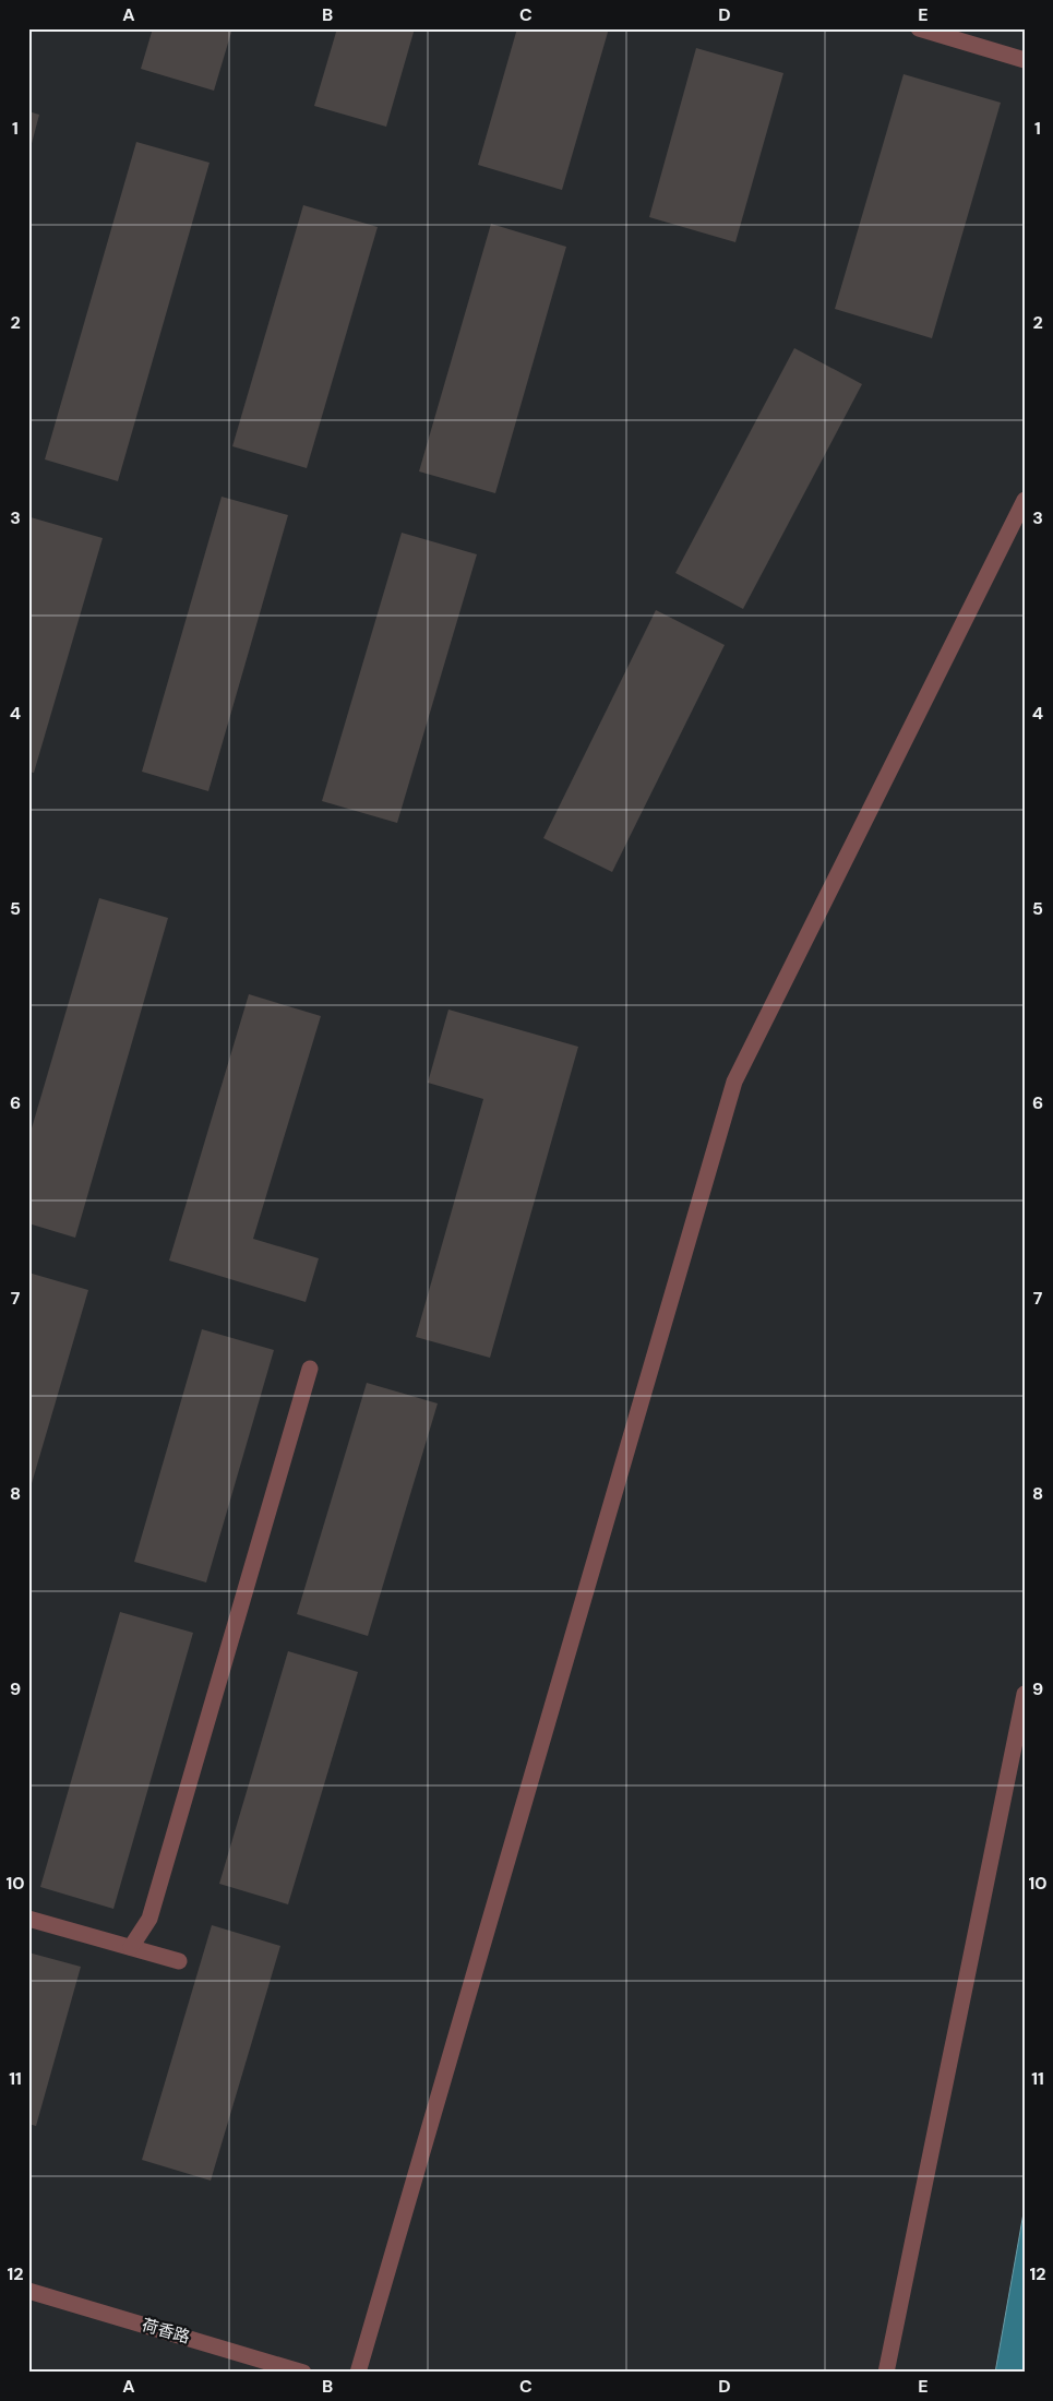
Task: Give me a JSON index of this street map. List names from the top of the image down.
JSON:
{
  "streets": {
    "street": ["荷香路"]
  },
  "grid": {
    "columns": [
      "A",
      "B",
      "C",
      "D",
      "E"
    ],
    "rows": [
      "1",
      "2",
      "3",
      "4",
      "5",
      "6",
      "7",
      "8",
      "9",
      "10",
      "11",
      "12"
    ]
  }
}
